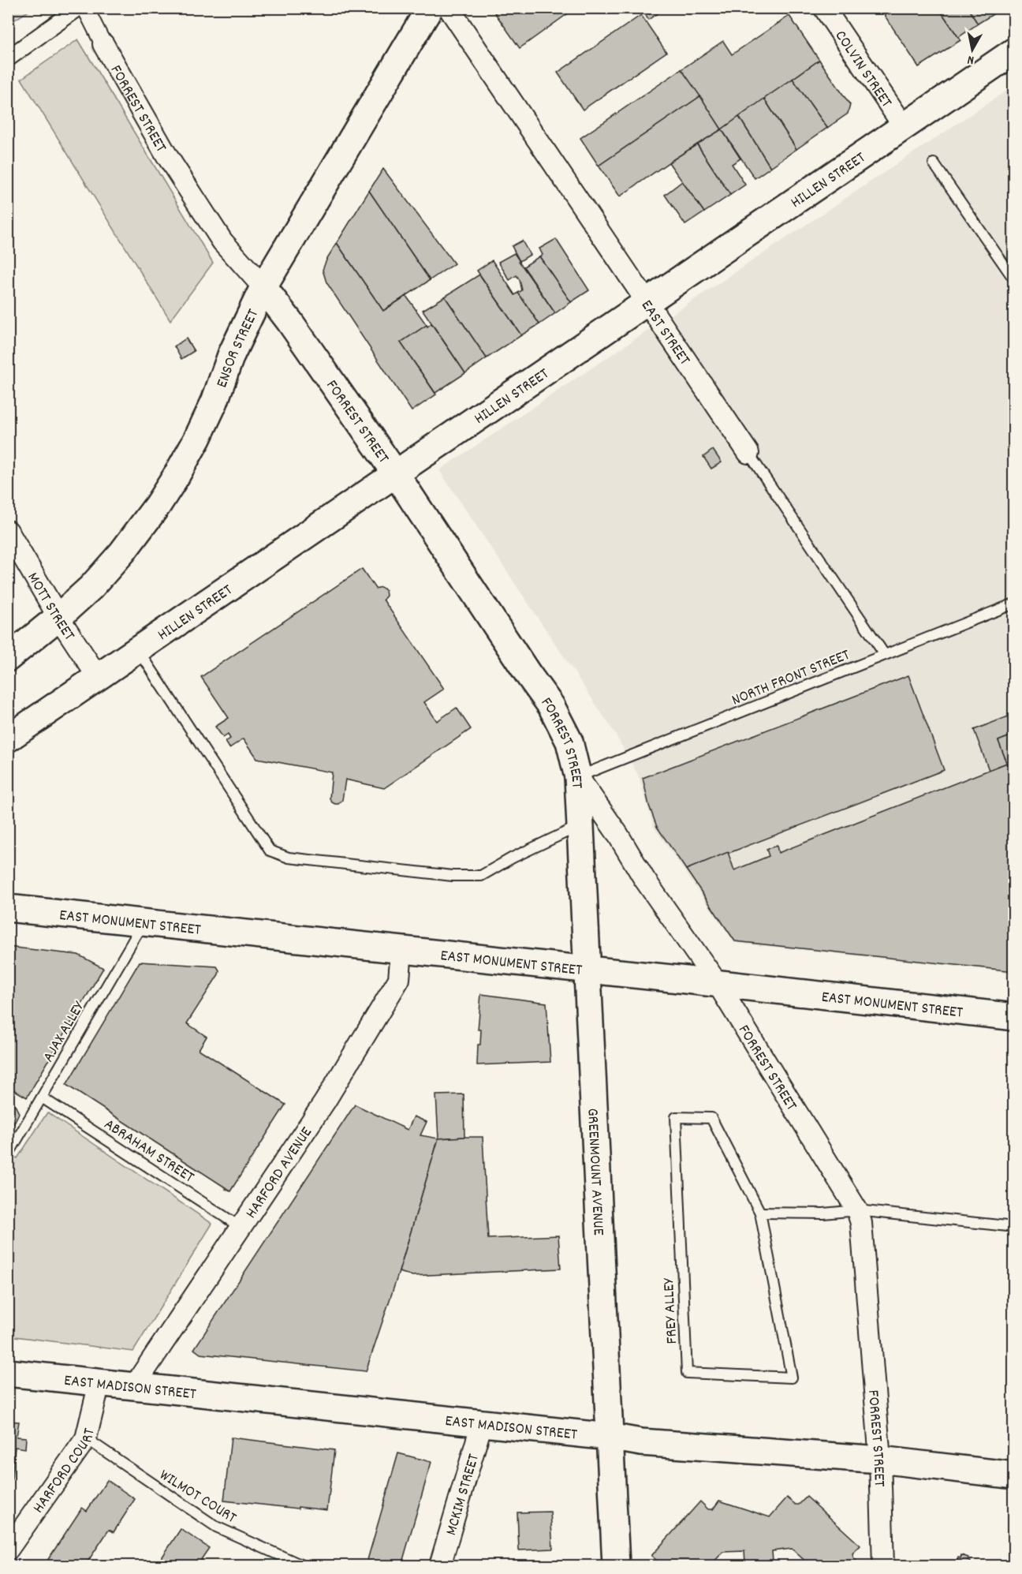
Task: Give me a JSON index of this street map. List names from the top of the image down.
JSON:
{
  "streets": {
    "main road": [
      "FORREST STREET",
      "HILLEN STREET",
      "ENSOR STREET",
      "EAST MONUMENT STREET",
      "GREENMOUNT AVENUE",
      "EAST MADISON STREET"
    ],
    "street": [
      "COLVIN STREET",
      "EAST STREET",
      "MOTT STREET",
      "HARFORD AVENUE",
      "HARFORD COURT",
      "MCKIM STREET"
    ],
    "lane": [
      "NORTH FRONT STREET",
      "AJAX ALLEY",
      "ABRAHAM STREET",
      "FREY ALLEY",
      "WILMOT COURT"
    ]
  },
  "crossings": [
    ["COLVIN STREET", "HILLEN STREET"],
    ["FORREST STREET", "HILLEN STREET"],
    ["FORREST STREET", "ENSOR STREET"],
    ["FORREST STREET", "NORTH FRONT STREET"],
    ["FORREST STREET", "EAST MONUMENT STREET"],
    ["FORREST STREET", "GREENMOUNT AVENUE"],
    ["FORREST STREET", "EAST MADISON STREET"],
    ["HILLEN STREET", "EAST STREET"],
    ["HILLEN STREET", "MOTT STREET"],
    ["EAST STREET", "NORTH FRONT STREET"],
    ["ENSOR STREET", "MOTT STREET"],
    ["NORTH FRONT STREET", "GREENMOUNT AVENUE"],
    ["EAST MONUMENT STREET", "AJAX ALLEY"],
    ["EAST MONUMENT STREET", "GREENMOUNT AVENUE"],
    ["EAST MONUMENT STREET", "HARFORD AVENUE"],
    ["AJAX ALLEY", "ABRAHAM STREET"],
    ["ABRAHAM STREET", "HARFORD AVENUE"],
    ["GREENMOUNT AVENUE", "EAST MADISON STREET"],
    ["HARFORD AVENUE", "EAST MADISON STREET"],
    ["EAST MADISON STREET", "HARFORD COURT"],
    ["EAST MADISON STREET", "MCKIM STREET"],
    ["HARFORD COURT", "WILMOT COURT"]
  ],
  "north": "bottom"
}
